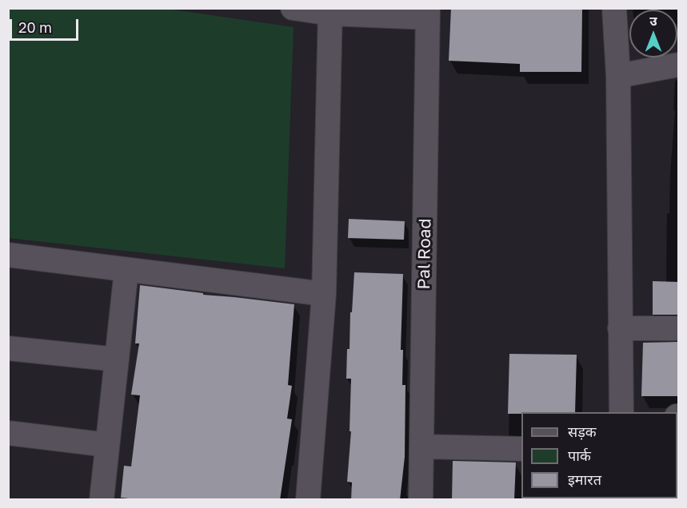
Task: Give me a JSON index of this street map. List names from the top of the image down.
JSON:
{
  "streets": {
    "street": ["Pal Road"]
  },
  "legend": ["सड़क", "पार्क", "इमारत"],
  "scale_bar": "20 m",
  "north": "top"
}
